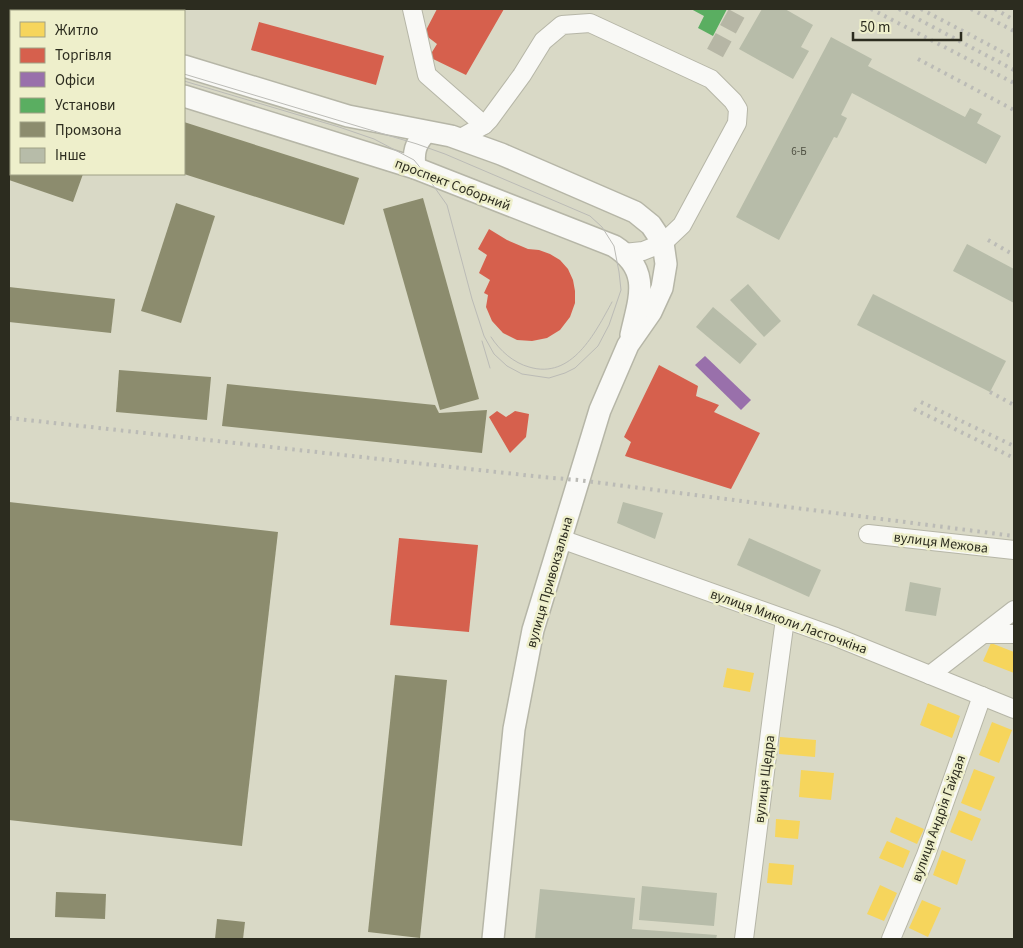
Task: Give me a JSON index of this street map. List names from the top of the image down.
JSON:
{
  "streets": {
    "main road": ["проспект Соборний", "вулиця Привокзальна"],
    "street": [
      "вулиця Межова",
      "вулиця Миколи Ласточкіна",
      "вулиця Щедра",
      "вулиця Андрія Гайдая"
    ]
  },
  "crossings": [
    ["вулиця Привокзальна", "вулиця Миколи Ласточкіна"],
    ["вулиця Миколи Ласточкіна", "вулиця Щедра"],
    ["вулиця Миколи Ласточкіна", "вулиця Андрія Гайдая"]
  ],
  "house_numbers": ["6-Б"],
  "legend": [
    "Житло",
    "Торгівля",
    "Офіси",
    "Установи",
    "Промзона",
    "Інше"
  ],
  "scale_bar": "50 m"
}
